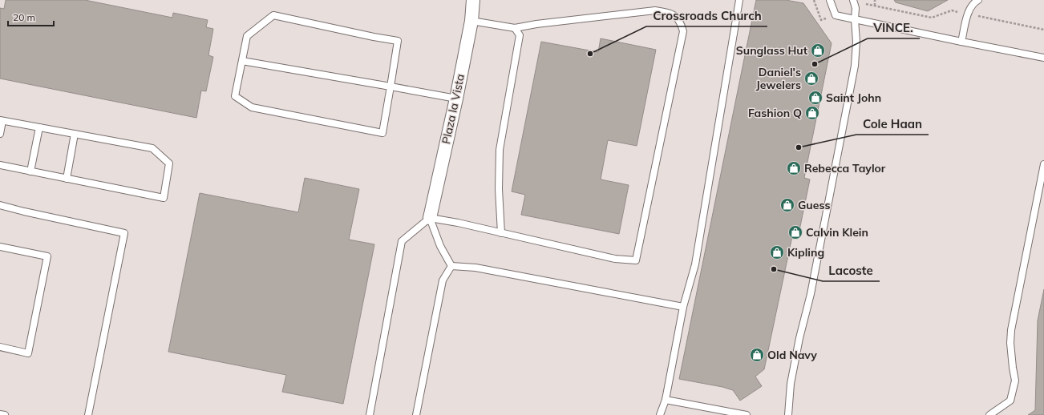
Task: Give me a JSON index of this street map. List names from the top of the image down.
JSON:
{
  "streets": {
    "street": ["Plaza la Vista"]
  },
  "places": {
    "shop": [
      "Sunglass Hut",
      "Daniel's Jewelers",
      "Saint John",
      "Fashion Q",
      "Rebecca Taylor",
      "Guess",
      "Calvin Klein",
      "Kipling",
      "Old Navy"
    ],
    "other": [
      "Crossroads Church",
      "VINCE.",
      "Cole Haan",
      "Lacoste"
    ]
  },
  "scale_bar": "20 m"
}
